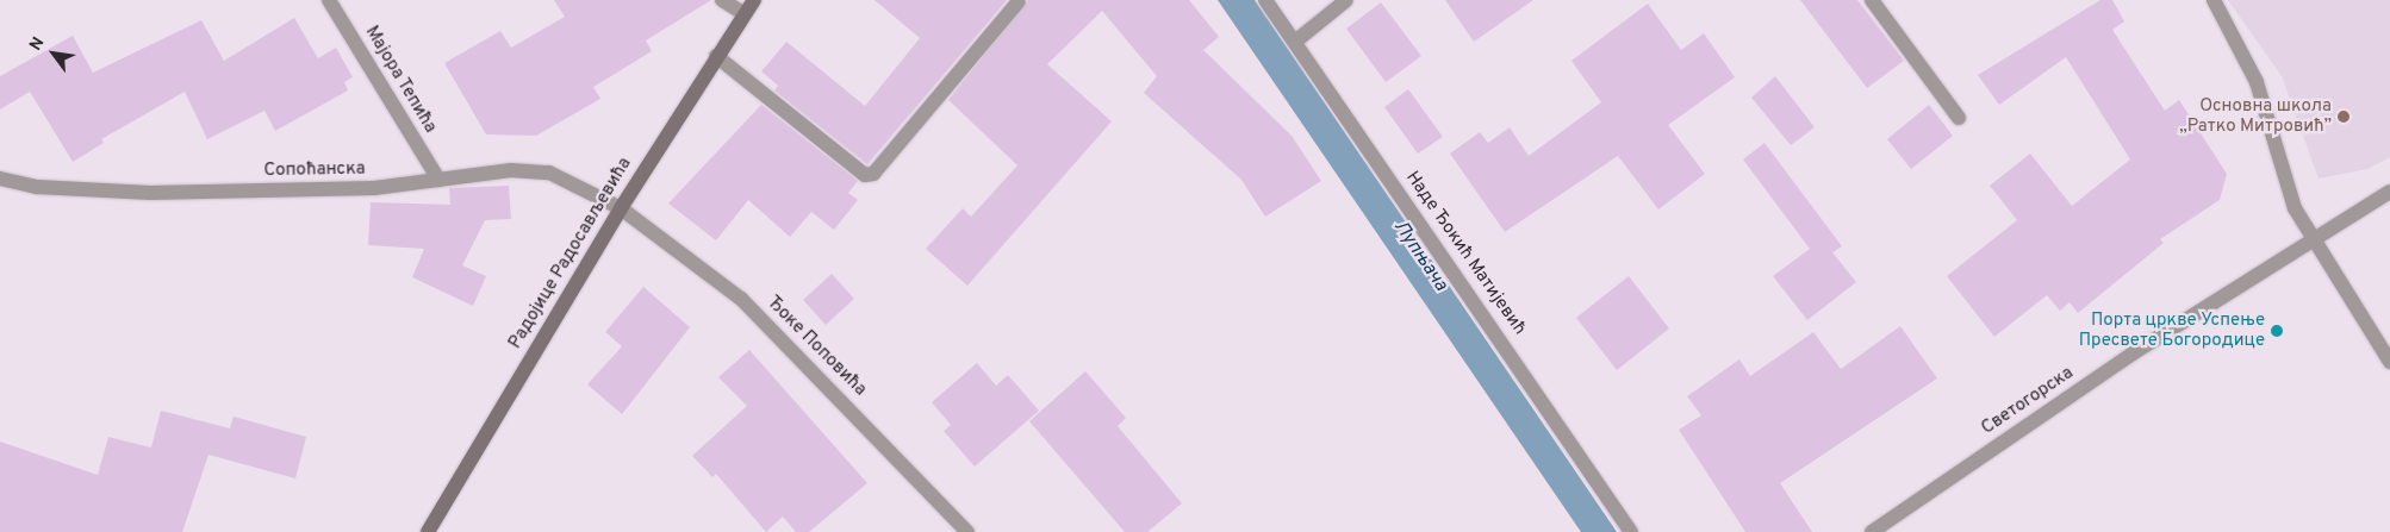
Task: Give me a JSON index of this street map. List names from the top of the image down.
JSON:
{
  "streets": {
    "main road": ["Радојице Радосављевића"],
    "street": [
      "Мајора Тепића",
      "Сопоћанска",
      "Наде Ђокић Матијевић",
      "Ђоке Поповића",
      "Светогорска"
    ]
  },
  "crossings": [
    ["Мајора Тепића", "Сопоћанска"],
    ["Сопоћанска", "Радојице Радосављевића"],
    ["Сопоћанска", "Ђоке Поповића"],
    ["Радојице Радосављевића", "Ђоке Поповића"]
  ],
  "water": ["Лупњача"],
  "places": ["Основна школа „Ратко Митровић”", "Порта цркве Успење Пресвете Богородице"],
  "north": "top left"
}
